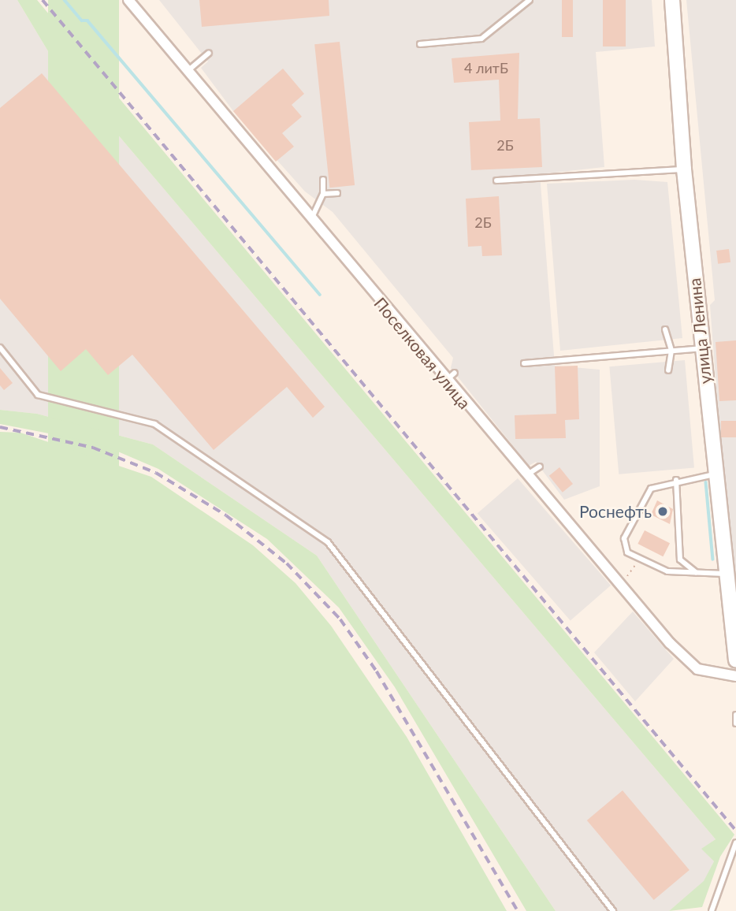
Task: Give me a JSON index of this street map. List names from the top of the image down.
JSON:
{
  "streets": {
    "street": ["улица Ленина", "Поселковая улица"]
  },
  "places": ["Роснефть"],
  "house_numbers": ["4 литБ", "2Б", "2Б"]
}
